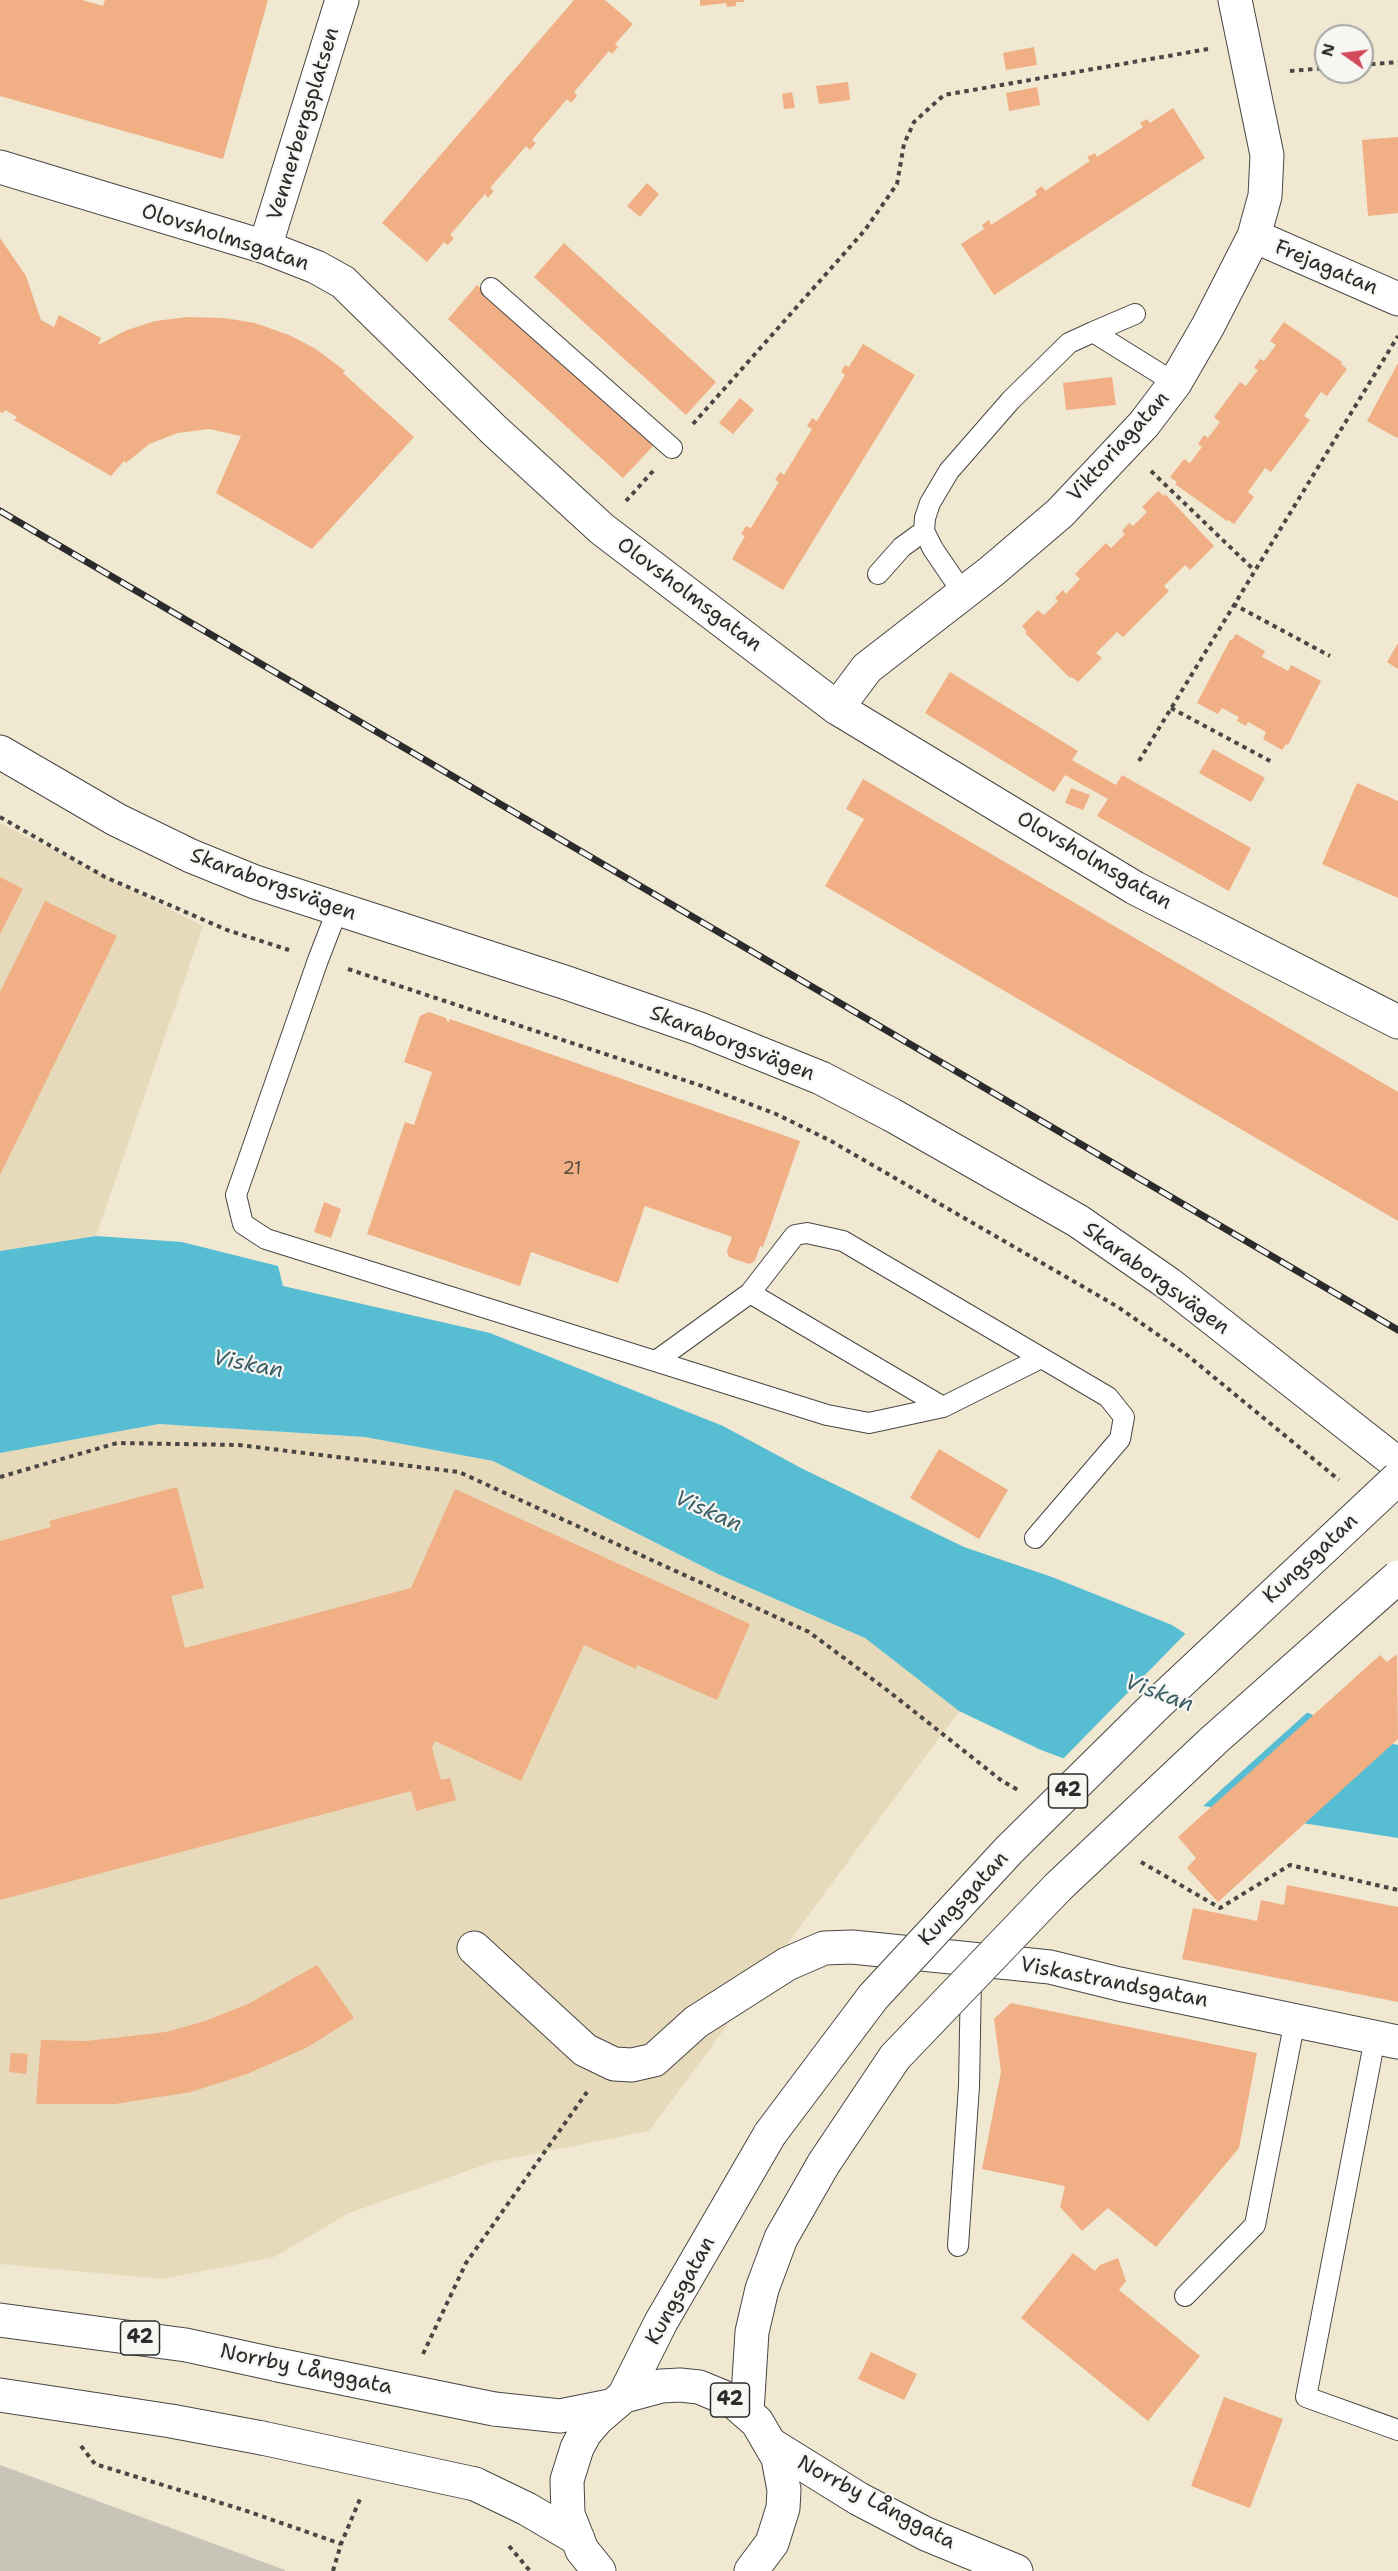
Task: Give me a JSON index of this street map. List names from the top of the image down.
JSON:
{
  "streets": {
    "street": [
      "Vennerbergsplatsen",
      "Olovsholmsgatan",
      "Frejagatan",
      "Viktoriagatan",
      "Skaraborgsvägen",
      "Kungsgatan",
      "42",
      "Viskastrandsgatan",
      "Norrby Långgata"
    ]
  },
  "crossings": [
    ["Vennerbergsplatsen", "Olovsholmsgatan"],
    ["Olovsholmsgatan", "Viktoriagatan"],
    ["Frejagatan", "Viktoriagatan"],
    ["Kungsgatan", "42"],
    ["Kungsgatan", "Norrby Långgata"],
    ["42", "Norrby Långgata"]
  ],
  "water": ["Viskan"],
  "house_numbers": ["21"],
  "north": "left"
}
